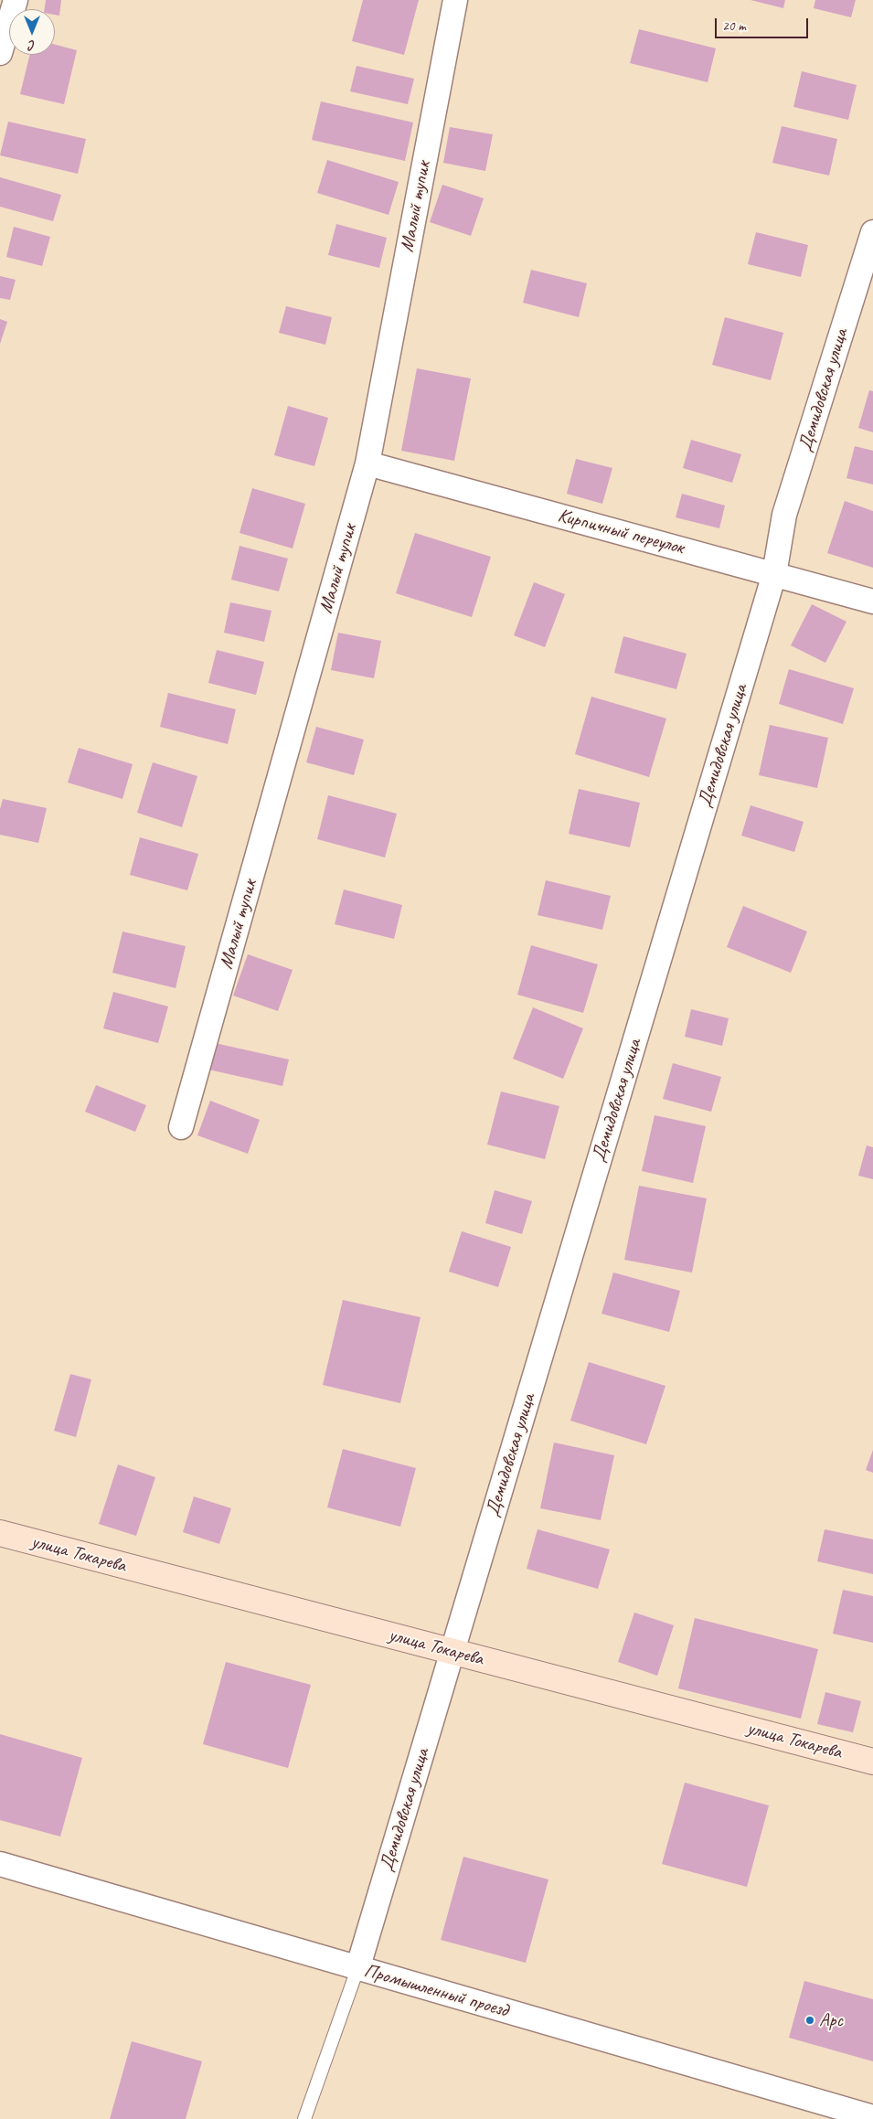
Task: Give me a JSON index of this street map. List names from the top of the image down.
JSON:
{
  "streets": {
    "street": [
      "Малый тупик",
      "Демидовская улица",
      "Кирпичный переулок",
      "улица Токарева",
      "Промышленный проезд"
    ]
  },
  "crossings": [
    ["Малый тупик", "Кирпичный переулок"],
    ["Демидовская улица", "Кирпичный переулок"],
    ["Демидовская улица", "улица Токарева"],
    ["Демидовская улица", "Промышленный проезд"]
  ],
  "places": ["Арс"],
  "scale_bar": "20 m",
  "north": "bottom"
}
